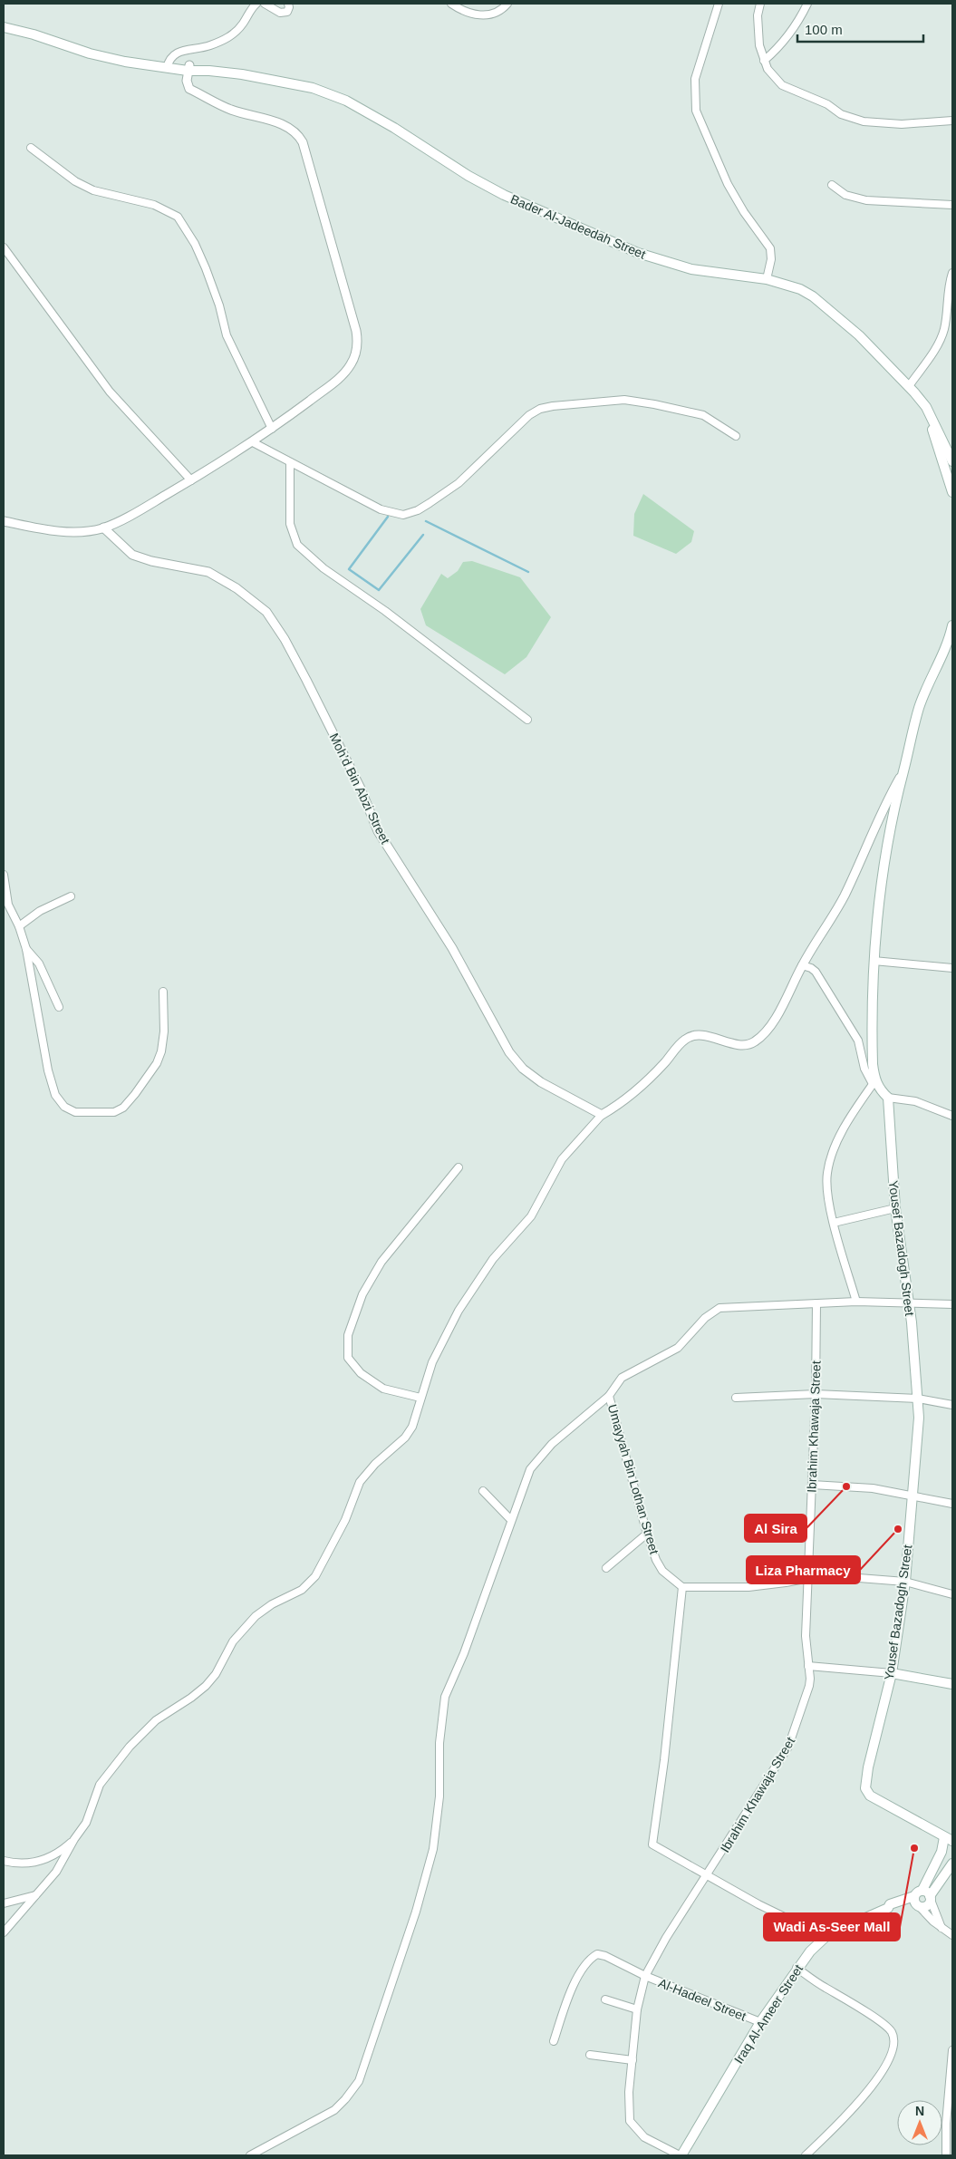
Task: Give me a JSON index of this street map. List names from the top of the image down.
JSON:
{
  "streets": {
    "main road": ["Bader Al-Jadeedah Street", "Yousef Bazadogh Street", "Iraq Al-Ameer Street"],
    "street": [
      "Moh’d Bin Abzi Street",
      "Ibrahim Khawaja Street",
      "Umayyah Bin Lothan Street",
      "Al-Hadeel Street"
    ]
  },
  "crossings": [
    ["Yousef Bazadogh Street", "Umayyah Bin Lothan Street"],
    ["Ibrahim Khawaja Street", "Umayyah Bin Lothan Street"],
    ["Ibrahim Khawaja Street", "Al-Hadeel Street"],
    ["Ibrahim Khawaja Street", "Iraq Al-Ameer Street"],
    ["Al-Hadeel Street", "Iraq Al-Ameer Street"]
  ],
  "places": ["Al Sira", "Liza Pharmacy", "Wadi As-Seer Mall"],
  "scale_bar": "100 m",
  "north": "top"
}
